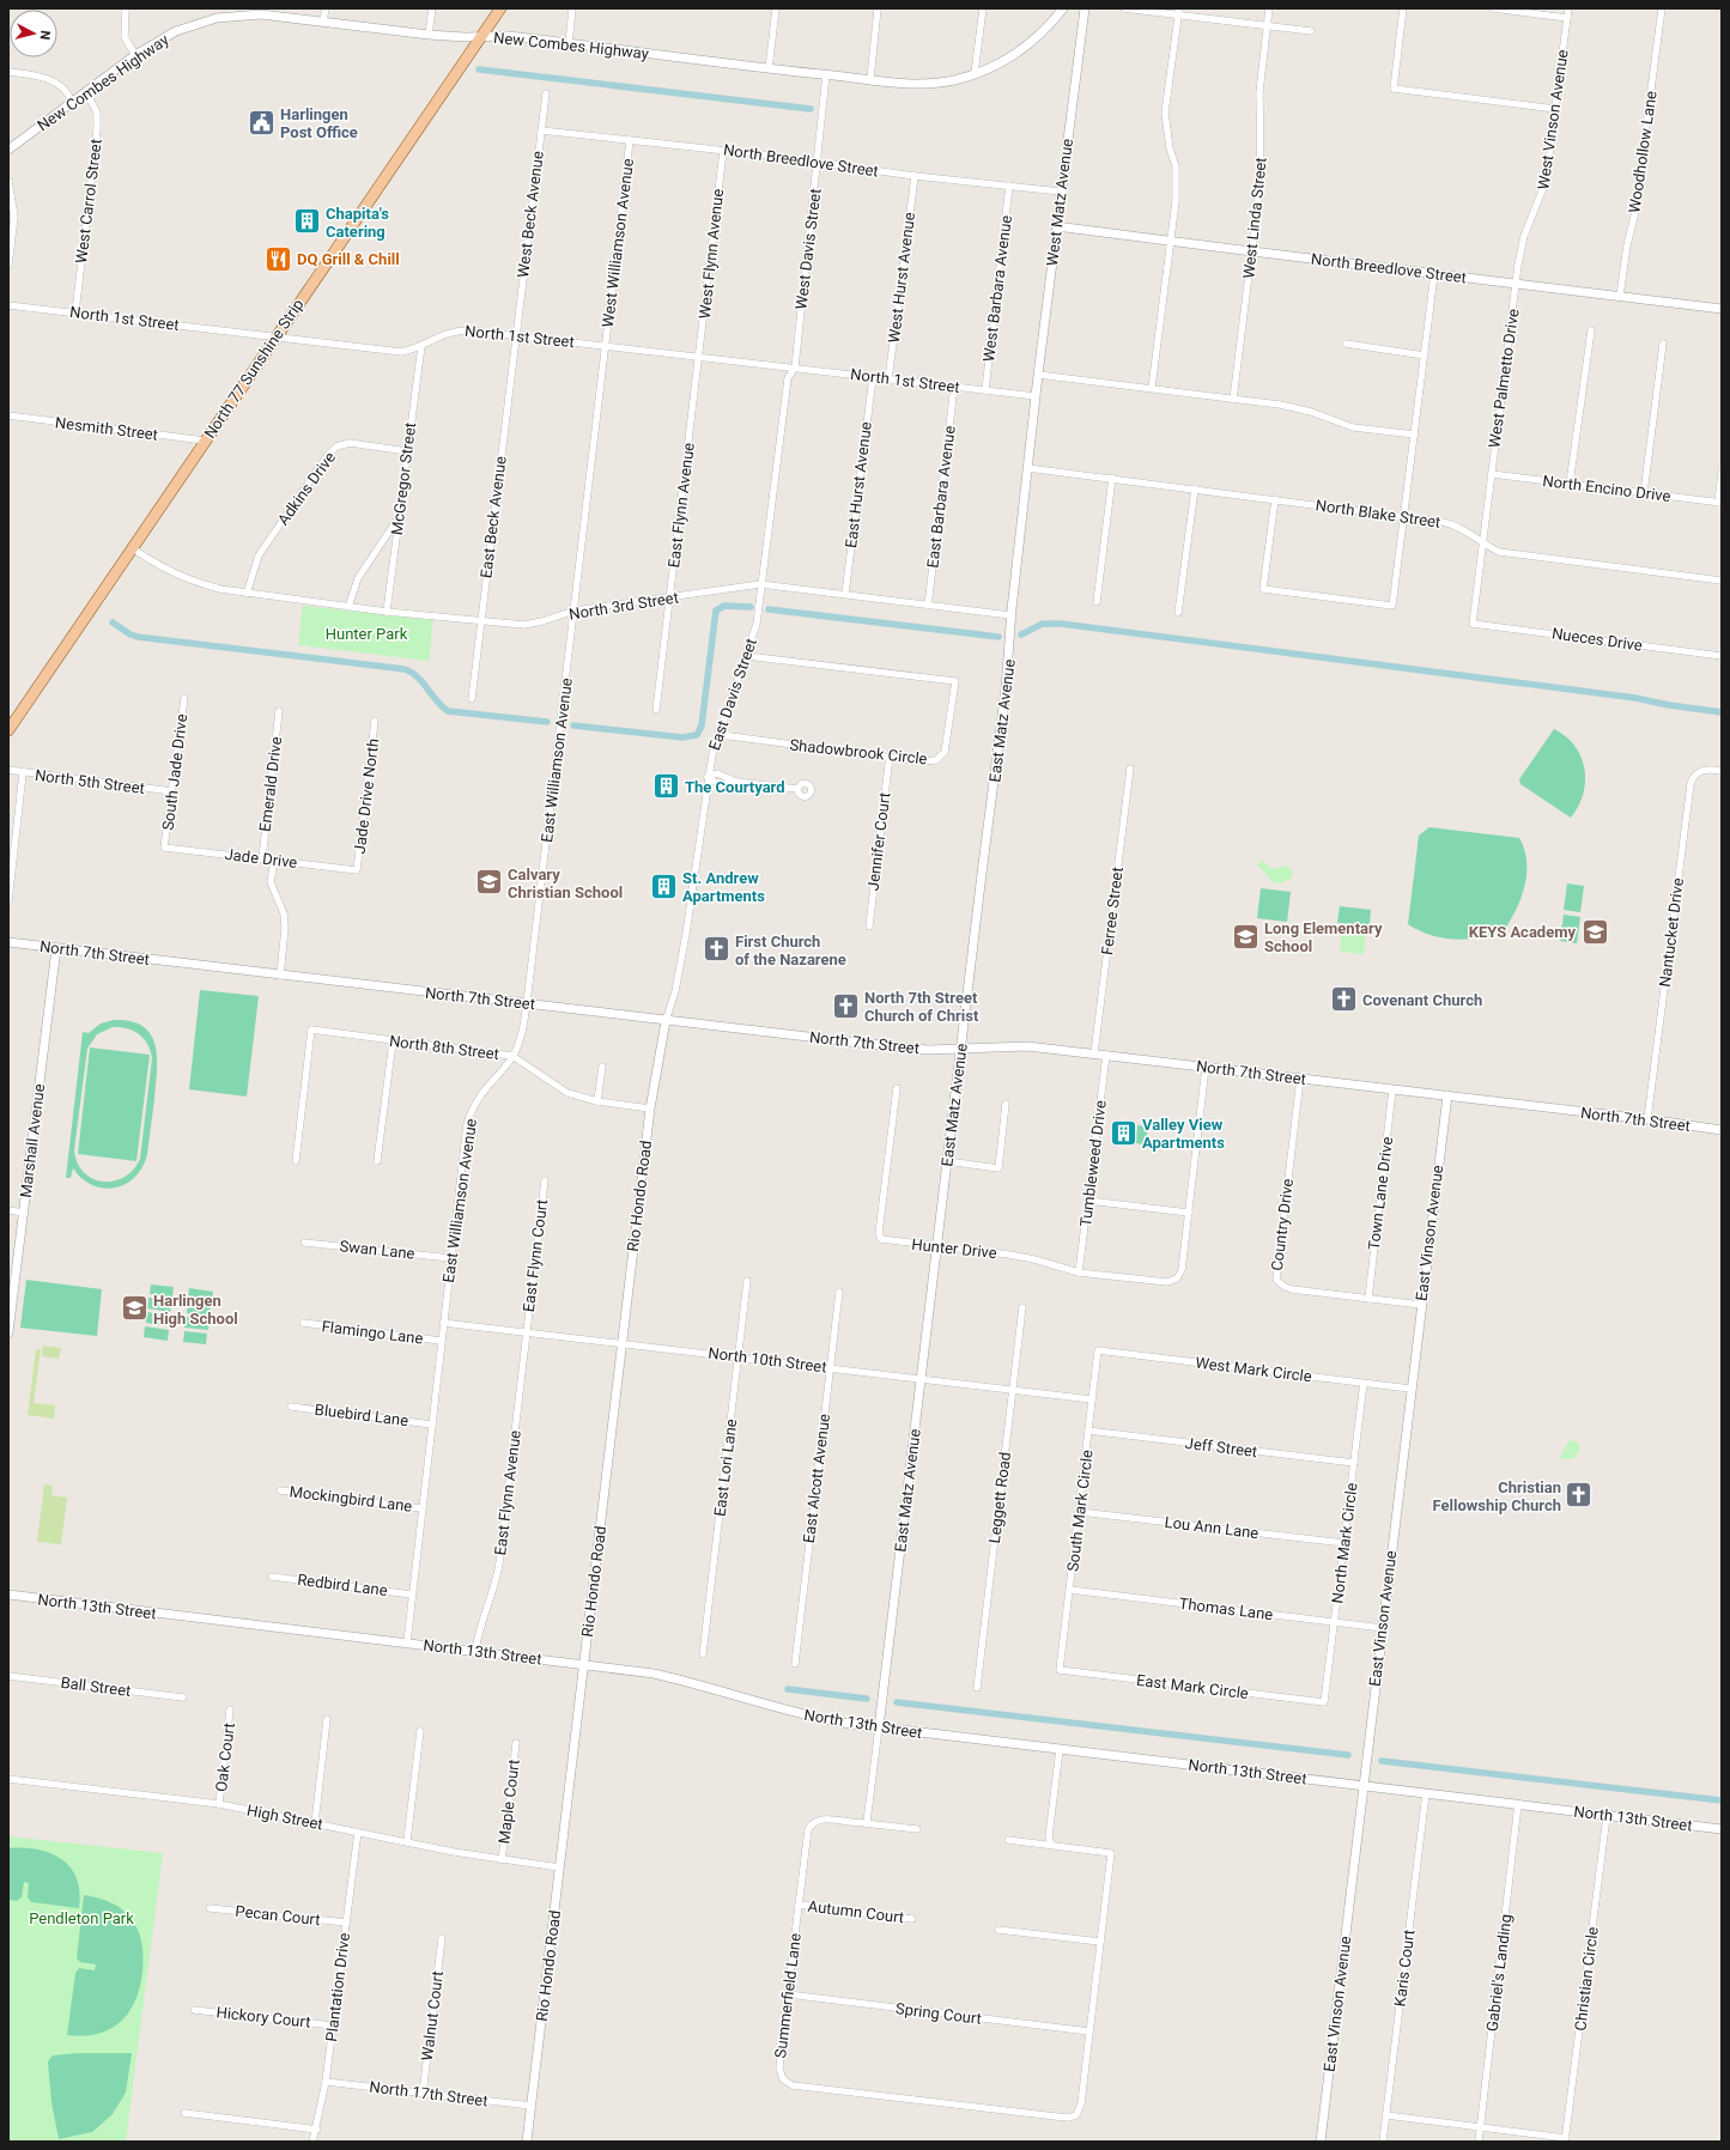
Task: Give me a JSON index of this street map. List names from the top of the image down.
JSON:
{
  "streets": {
    "main road": ["North 77 Sunshine Strip"],
    "street": [
      "New Combes Highway",
      "West Vinson Avenue",
      "Woodhollow Lane",
      "North Breedlove Street",
      "West Carrol Street",
      "West Matz Avenue",
      "West Beck Avenue",
      "West Linda Street",
      "West Williamson Avenue",
      "West Davis Street",
      "West Flynn Avenue",
      "West Hurst Avenue",
      "West Barbara Avenue",
      "North 1st Street",
      "West Palmetto Drive",
      "Nesmith Street",
      "McGregor Street",
      "East Hurst Avenue",
      "Adkins Drive",
      "North Encino Drive",
      "East Barbara Avenue",
      "East Flynn Avenue",
      "North Blake Street",
      "East Beck Avenue",
      "North 3rd Street",
      "Nueces Drive",
      "East Davis Street",
      "East Matz Avenue",
      "Shadowbrook Circle",
      "East Williamson Avenue",
      "South Jade Drive",
      "North 5th Street",
      "Emerald Drive",
      "Jade Drive North",
      "Jennifer Court",
      "Jade Drive",
      "Ferree Street",
      "Nantucket Drive",
      "North 7th Street",
      "North 8th Street",
      "Marshall Avenue",
      "Tumbleweed Drive",
      "Town Lane Drive",
      "Rio Hondo Road",
      "Country Drive",
      "East Vinson Avenue",
      "Hunter Drive",
      "Swan Lane",
      "East Flynn Court",
      "Flamingo Lane",
      "North 10th Street",
      "West Mark Circle",
      "Bluebird Lane",
      "Jeff Street",
      "East Lori Lane",
      "East Alcott Avenue",
      "Leggett Road",
      "Mockingbird Lane",
      "South Mark Circle",
      "Lou Ann Lane",
      "North Mark Circle",
      "Redbird Lane",
      "North 13th Street",
      "Thomas Lane",
      "Ball Street",
      "East Mark Circle",
      "Oak Court",
      "Maple Court",
      "High Street",
      "Autumn Court",
      "Pecan Court",
      "Karis Court",
      "Gabriel's Landing",
      "Christian Circle",
      "Plantation Drive",
      "Summerfield Lane",
      "Spring Court",
      "Walnut Court",
      "Hickory Court",
      "North 17th Street"
    ]
  },
  "crossings": [
    ["New Combes Highway", "West Carrol Street"],
    ["New Combes Highway", "West Davis Street"],
    ["New Combes Highway", "North 77 Sunshine Strip"],
    ["West Vinson Avenue", "North Breedlove Street"],
    ["West Vinson Avenue", "West Palmetto Drive"],
    ["Woodhollow Lane", "North Breedlove Street"],
    ["North Breedlove Street", "West Matz Avenue"],
    ["North Breedlove Street", "West Beck Avenue"],
    ["North Breedlove Street", "West Linda Street"],
    ["North Breedlove Street", "West Williamson Avenue"],
    ["North Breedlove Street", "West Davis Street"],
    ["North Breedlove Street", "West Flynn Avenue"],
    ["North Breedlove Street", "West Hurst Avenue"],
    ["North Breedlove Street", "West Barbara Avenue"],
    ["North Breedlove Street", "West Palmetto Drive"],
    ["West Carrol Street", "North 1st Street"],
    ["West Matz Avenue", "North 1st Street"],
    ["West Matz Avenue", "East Matz Avenue"],
    ["West Beck Avenue", "North 1st Street"],
    ["West Beck Avenue", "East Beck Avenue"],
    ["West Williamson Avenue", "North 1st Street"],
    ["West Williamson Avenue", "East Williamson Avenue"],
    ["West Davis Street", "North 1st Street"],
    ["West Davis Street", "East Davis Street"],
    ["West Flynn Avenue", "North 1st Street"],
    ["West Flynn Avenue", "East Flynn Avenue"],
    ["West Hurst Avenue", "North 1st Street"],
    ["West Barbara Avenue", "North 1st Street"],
    ["North 1st Street", "North 77 Sunshine Strip"],
    ["North 1st Street", "McGregor Street"],
    ["North 1st Street", "East Hurst Avenue"],
    ["North 1st Street", "East Barbara Avenue"],
    ["North 1st Street", "East Flynn Avenue"],
    ["North 1st Street", "East Beck Avenue"],
    ["North 1st Street", "East Davis Street"],
    ["North 1st Street", "East Matz Avenue"],
    ["North 1st Street", "East Williamson Avenue"],
    ["North 77 Sunshine Strip", "Nesmith Street"],
    ["North 77 Sunshine Strip", "North 3rd Street"],
    ["West Palmetto Drive", "North Encino Drive"],
    ["West Palmetto Drive", "North Blake Street"],
    ["West Palmetto Drive", "Nueces Drive"],
    ["McGregor Street", "Adkins Drive"],
    ["McGregor Street", "North 3rd Street"],
    ["East Hurst Avenue", "North 3rd Street"],
    ["Adkins Drive", "North 3rd Street"],
    ["East Barbara Avenue", "North 3rd Street"],
    ["East Flynn Avenue", "North 3rd Street"],
    ["East Flynn Avenue", "East Flynn Court"],
    ["East Flynn Avenue", "North 10th Street"],
    ["East Flynn Avenue", "North 13th Street"],
    ["North Blake Street", "East Matz Avenue"],
    ["East Beck Avenue", "North 3rd Street"],
    ["North 3rd Street", "East Davis Street"],
    ["North 3rd Street", "East Matz Avenue"],
    ["North 3rd Street", "East Williamson Avenue"],
    ["East Davis Street", "Shadowbrook Circle"],
    ["East Davis Street", "North 7th Street"],
    ["East Davis Street", "Rio Hondo Road"],
    ["East Matz Avenue", "North 7th Street"],
    ["East Matz Avenue", "Hunter Drive"],
    ["East Matz Avenue", "North 10th Street"],
    ["East Matz Avenue", "North 13th Street"],
    ["Shadowbrook Circle", "Jennifer Court"],
    ["East Williamson Avenue", "North 7th Street"],
    ["East Williamson Avenue", "North 8th Street"],
    ["East Williamson Avenue", "Swan Lane"],
    ["East Williamson Avenue", "Flamingo Lane"],
    ["East Williamson Avenue", "North 10th Street"],
    ["East Williamson Avenue", "Bluebird Lane"],
    ["East Williamson Avenue", "Mockingbird Lane"],
    ["East Williamson Avenue", "Redbird Lane"],
    ["East Williamson Avenue", "North 13th Street"],
    ["South Jade Drive", "North 5th Street"],
    ["South Jade Drive", "Jade Drive"],
    ["Emerald Drive", "Jade Drive"],
    ["Jade Drive North", "Jade Drive"],
    ["Ferree Street", "North 7th Street"],
    ["Nantucket Drive", "North 7th Street"],
    ["North 7th Street", "Marshall Avenue"],
    ["North 7th Street", "Tumbleweed Drive"],
    ["North 7th Street", "Town Lane Drive"],
    ["North 7th Street", "Rio Hondo Road"],
    ["North 7th Street", "Country Drive"],
    ["North 7th Street", "East Vinson Avenue"],
    ["North 8th Street", "Rio Hondo Road"],
    ["Tumbleweed Drive", "Hunter Drive"],
    ["Town Lane Drive", "Country Drive"],
    ["Rio Hondo Road", "North 10th Street"],
    ["Rio Hondo Road", "North 13th Street"],
    ["Rio Hondo Road", "High Street"],
    ["Rio Hondo Road", "North 17th Street"],
    ["Country Drive", "East Vinson Avenue"],
    ["East Vinson Avenue", "West Mark Circle"],
    ["East Vinson Avenue", "North 13th Street"],
    ["East Vinson Avenue", "Thomas Lane"],
    ["East Flynn Court", "North 10th Street"],
    ["North 10th Street", "East Lori Lane"],
    ["North 10th Street", "East Alcott Avenue"],
    ["North 10th Street", "Leggett Road"],
    ["North 10th Street", "South Mark Circle"],
    ["West Mark Circle", "South Mark Circle"],
    ["West Mark Circle", "North Mark Circle"],
    ["Jeff Street", "South Mark Circle"],
    ["Jeff Street", "North Mark Circle"],
    ["South Mark Circle", "Lou Ann Lane"],
    ["South Mark Circle", "Thomas Lane"],
    ["South Mark Circle", "East Mark Circle"],
    ["Lou Ann Lane", "North Mark Circle"],
    ["North Mark Circle", "Thomas Lane"],
    ["North Mark Circle", "East Mark Circle"],
    ["North 13th Street", "Karis Court"],
    ["North 13th Street", "Gabriel's Landing"],
    ["North 13th Street", "Christian Circle"],
    ["Oak Court", "High Street"],
    ["Maple Court", "High Street"],
    ["High Street", "Plantation Drive"],
    ["Autumn Court", "Summerfield Lane"],
    ["Pecan Court", "Plantation Drive"],
    ["Plantation Drive", "Hickory Court"],
    ["Plantation Drive", "North 17th Street"],
    ["Summerfield Lane", "Spring Court"],
    ["Walnut Court", "North 17th Street"]
  ],
  "parks": ["Hunter Park", "Pendleton Park"],
  "places": {
    "public building": ["Harlingen Post Office"],
    "building": [
      "Chapita's Catering",
      "The Courtyard",
      "St. Andrew Apartments",
      "Valley View Apartments"
    ],
    "restaurant": ["DQ Grill & Chill"],
    "school or university": [
      "Calvary Christian School",
      "KEYS Academy",
      "Long Elementary School",
      "Harlingen High School"
    ],
    "church": [
      "First Church of the Nazarene",
      "Covenant Church",
      "North 7th Street Church of Christ",
      "Christian Fellowship Church"
    ]
  },
  "north": "right"
}
